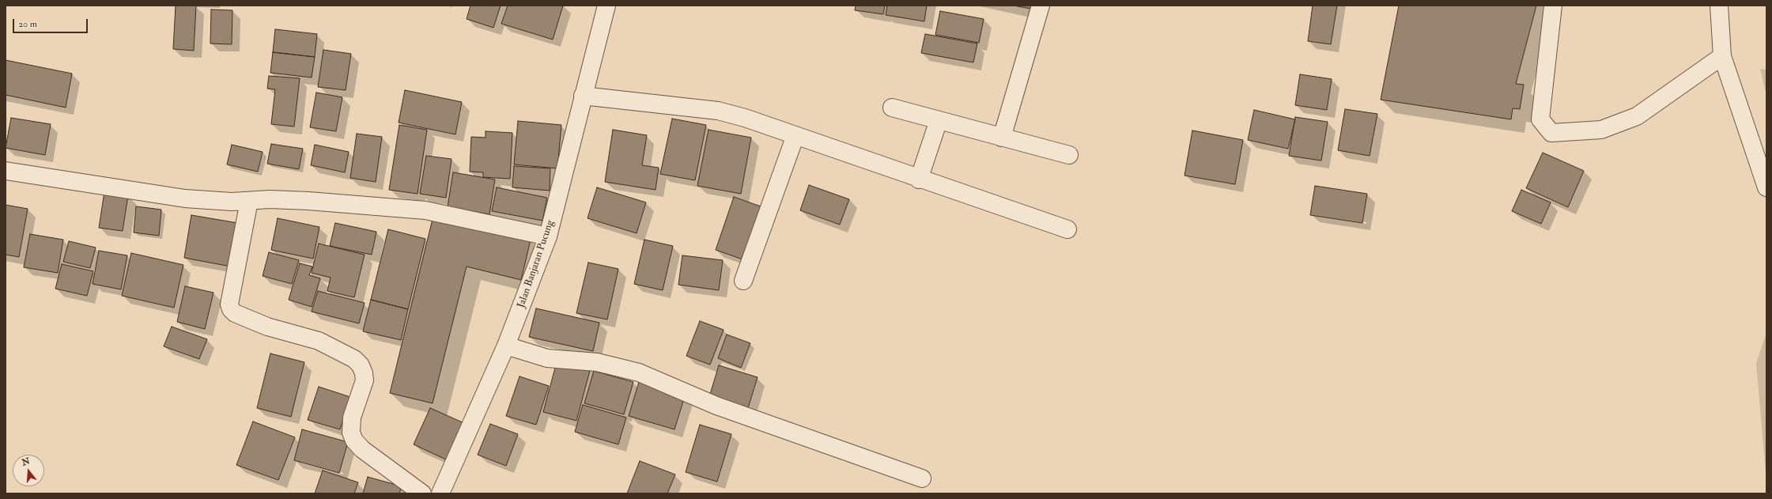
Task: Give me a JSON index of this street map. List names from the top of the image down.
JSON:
{
  "streets": {
    "street": ["Jalan Banjaran Pucung"]
  },
  "scale_bar": "20 m",
  "north": "top"
}
